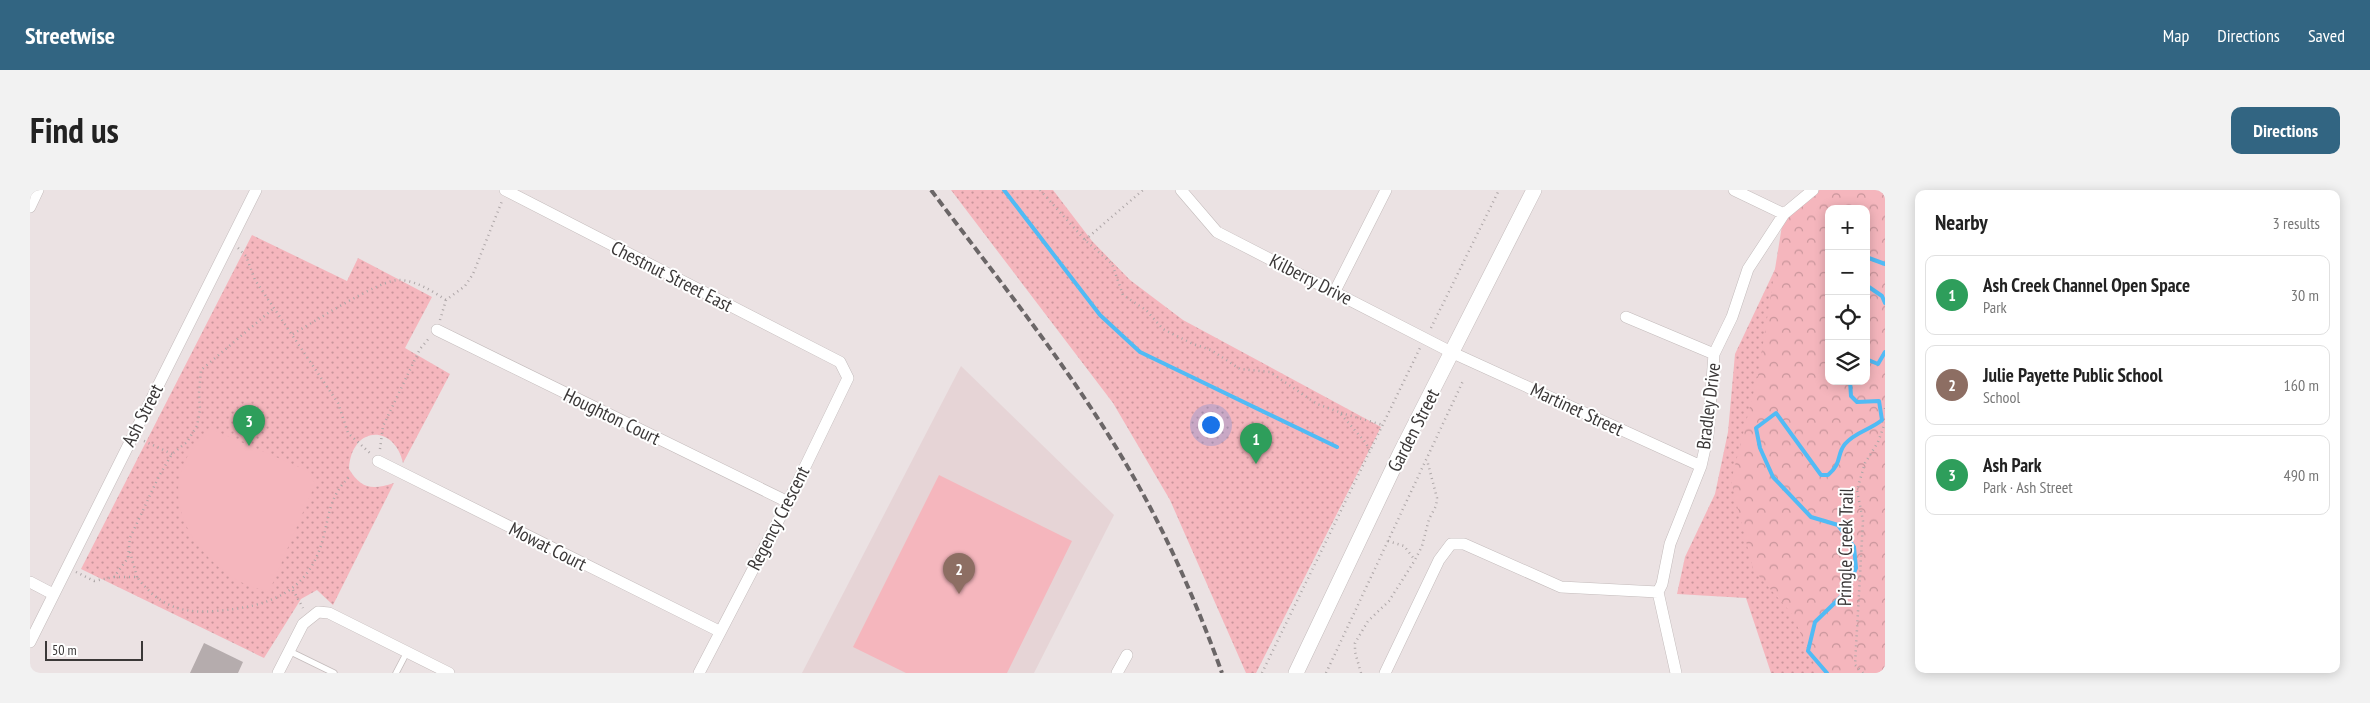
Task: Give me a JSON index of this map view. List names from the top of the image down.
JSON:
{
  "streets": {
    "street": [
      "Chestnut Street East",
      "Kilberry Drive",
      "Bradley Drive",
      "Martinet Street",
      "Ash Street",
      "Houghton Court",
      "Garden Street",
      "Regency Crescent",
      "Mowat Court"
    ],
    "path": ["Pringle Creek Trail"]
  },
  "crossings": [
    ["Chestnut Street East", "Regency Crescent"],
    ["Kilberry Drive", "Martinet Street"],
    ["Kilberry Drive", "Garden Street"],
    ["Bradley Drive", "Martinet Street"],
    ["Martinet Street", "Garden Street"],
    ["Houghton Court", "Regency Crescent"],
    ["Regency Crescent", "Mowat Court"]
  ],
  "scale_bar": "50 m",
  "page": {
    "header": "Streetwise",
    "nav": ["Map", "Directions", "Saved"],
    "title": "Find us",
    "buttons": "Directions",
    "heading": ["Nearby", "3 results"],
    "map_buttons": ["+", "−"],
    "list": [
      {
        "mark": "1",
        "name": "Ash Creek Channel Open Space",
        "note": "Park",
        "value": "30 m"
      },
      {
        "mark": "2",
        "name": "Julie Payette Public School",
        "note": "School",
        "value": "160 m"
      },
      {
        "mark": "3",
        "name": "Ash Park",
        "note": "Park · Ash Street",
        "value": "490 m"
      }
    ],
    "pins": ["3", "1", "2"],
    "scale": "50 m"
  }
}
